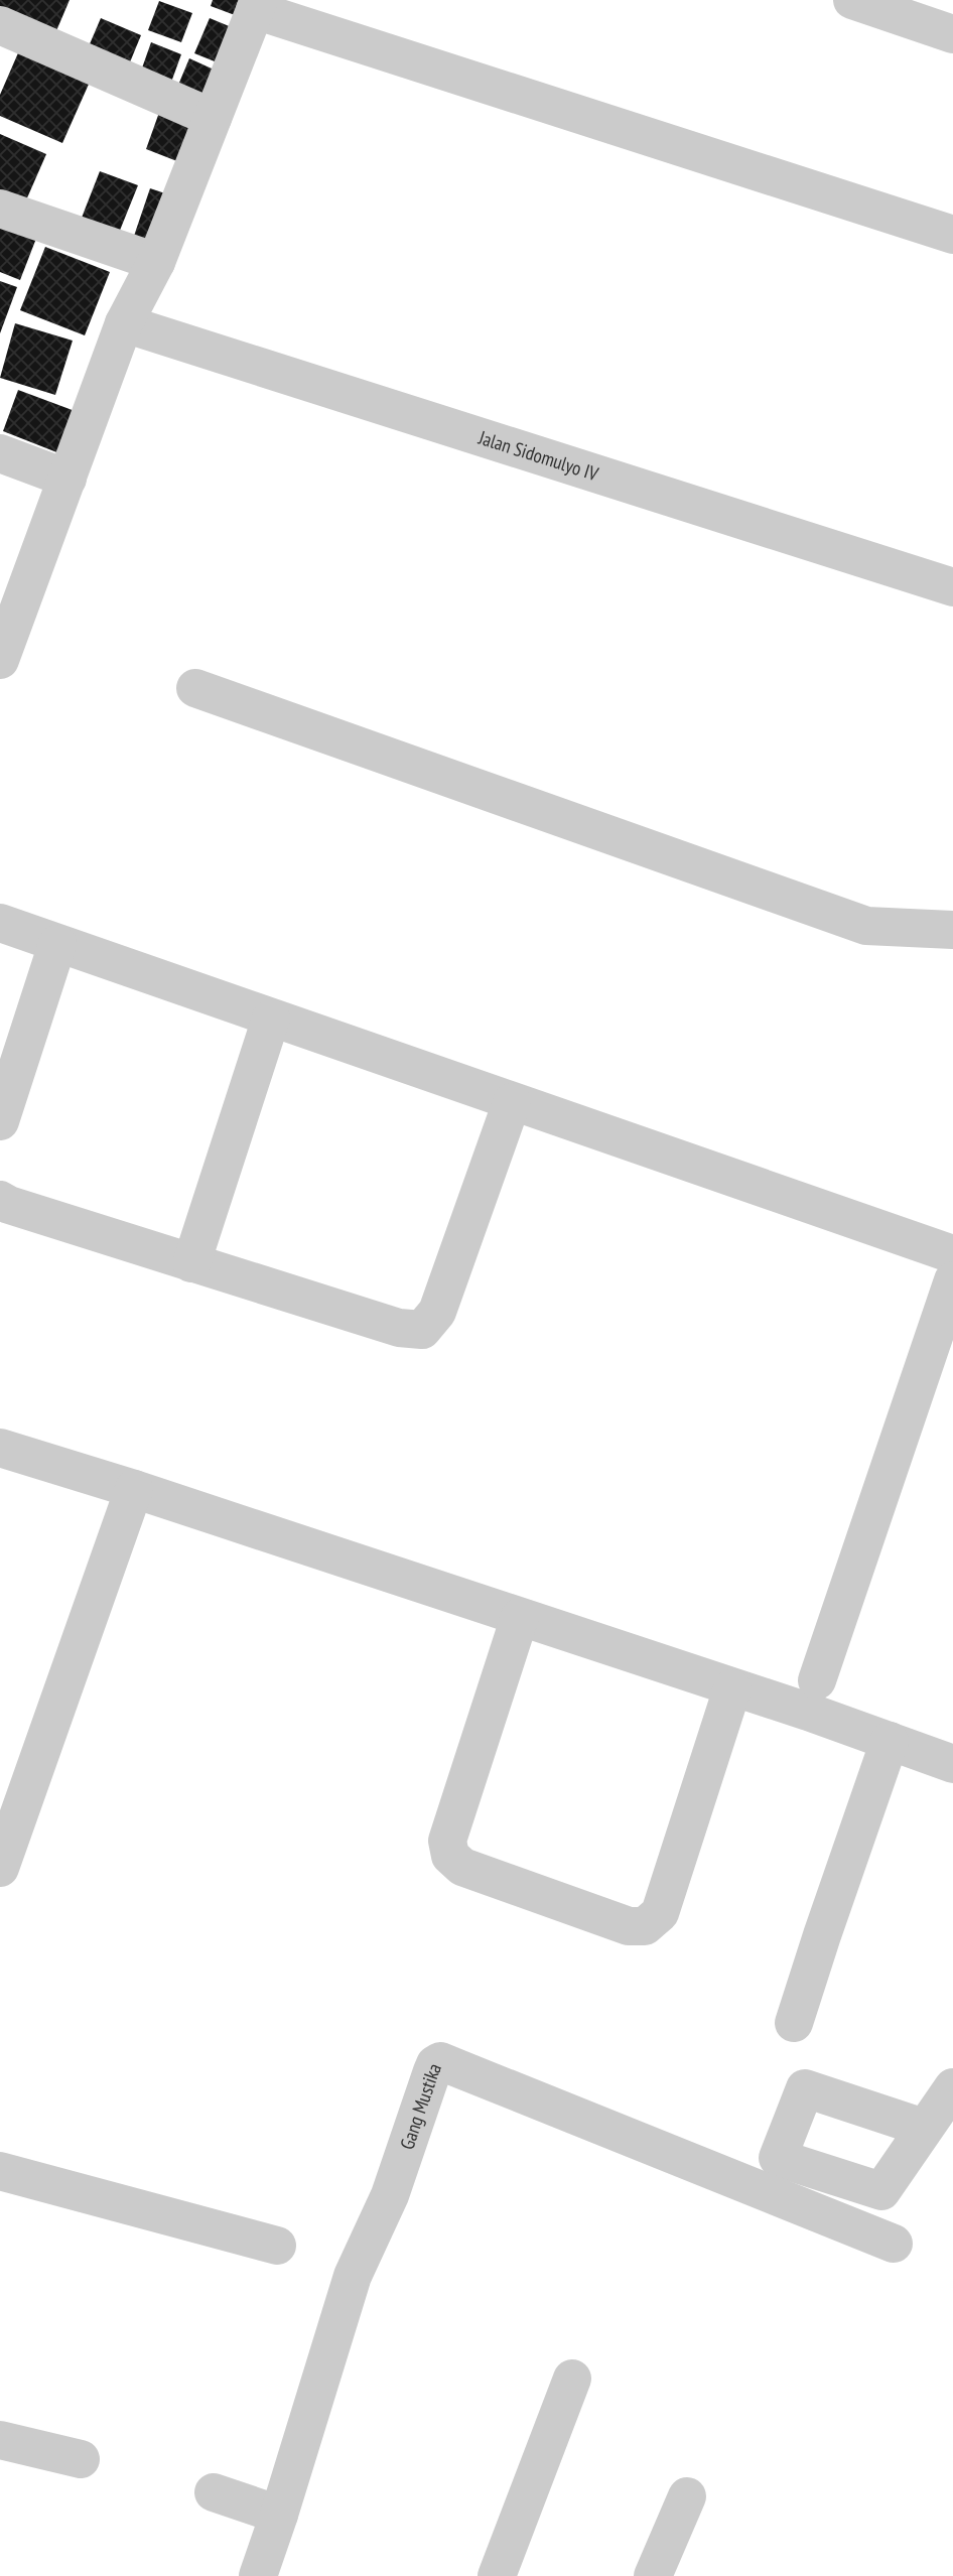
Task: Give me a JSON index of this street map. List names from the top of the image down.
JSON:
{
  "streets": {
    "street": ["Jalan Sidomulyo IV", "Gang Mustika"]
  }
}
